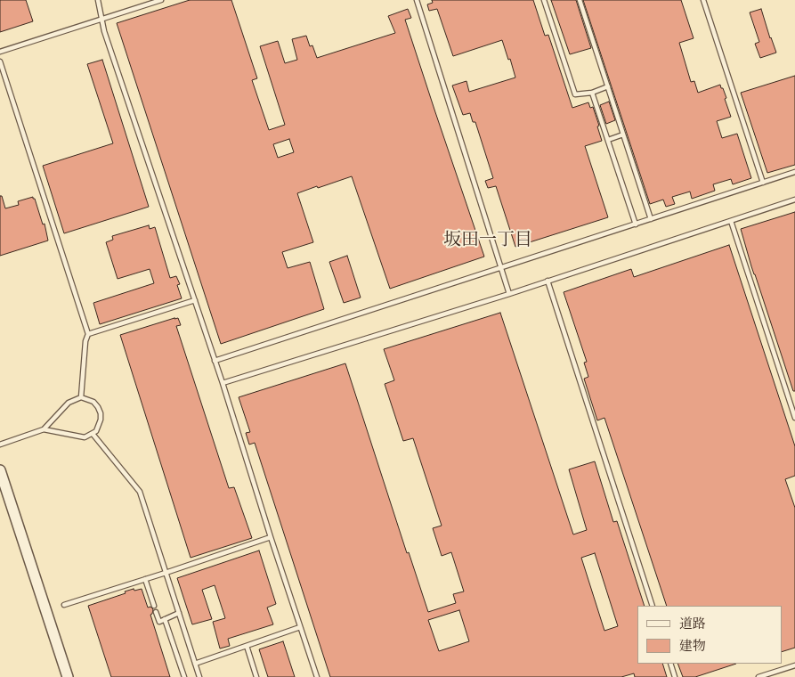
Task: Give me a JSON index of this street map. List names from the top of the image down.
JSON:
{
  "districts": ["坂田一丁目"],
  "legend": ["道路", "建物"]
}
